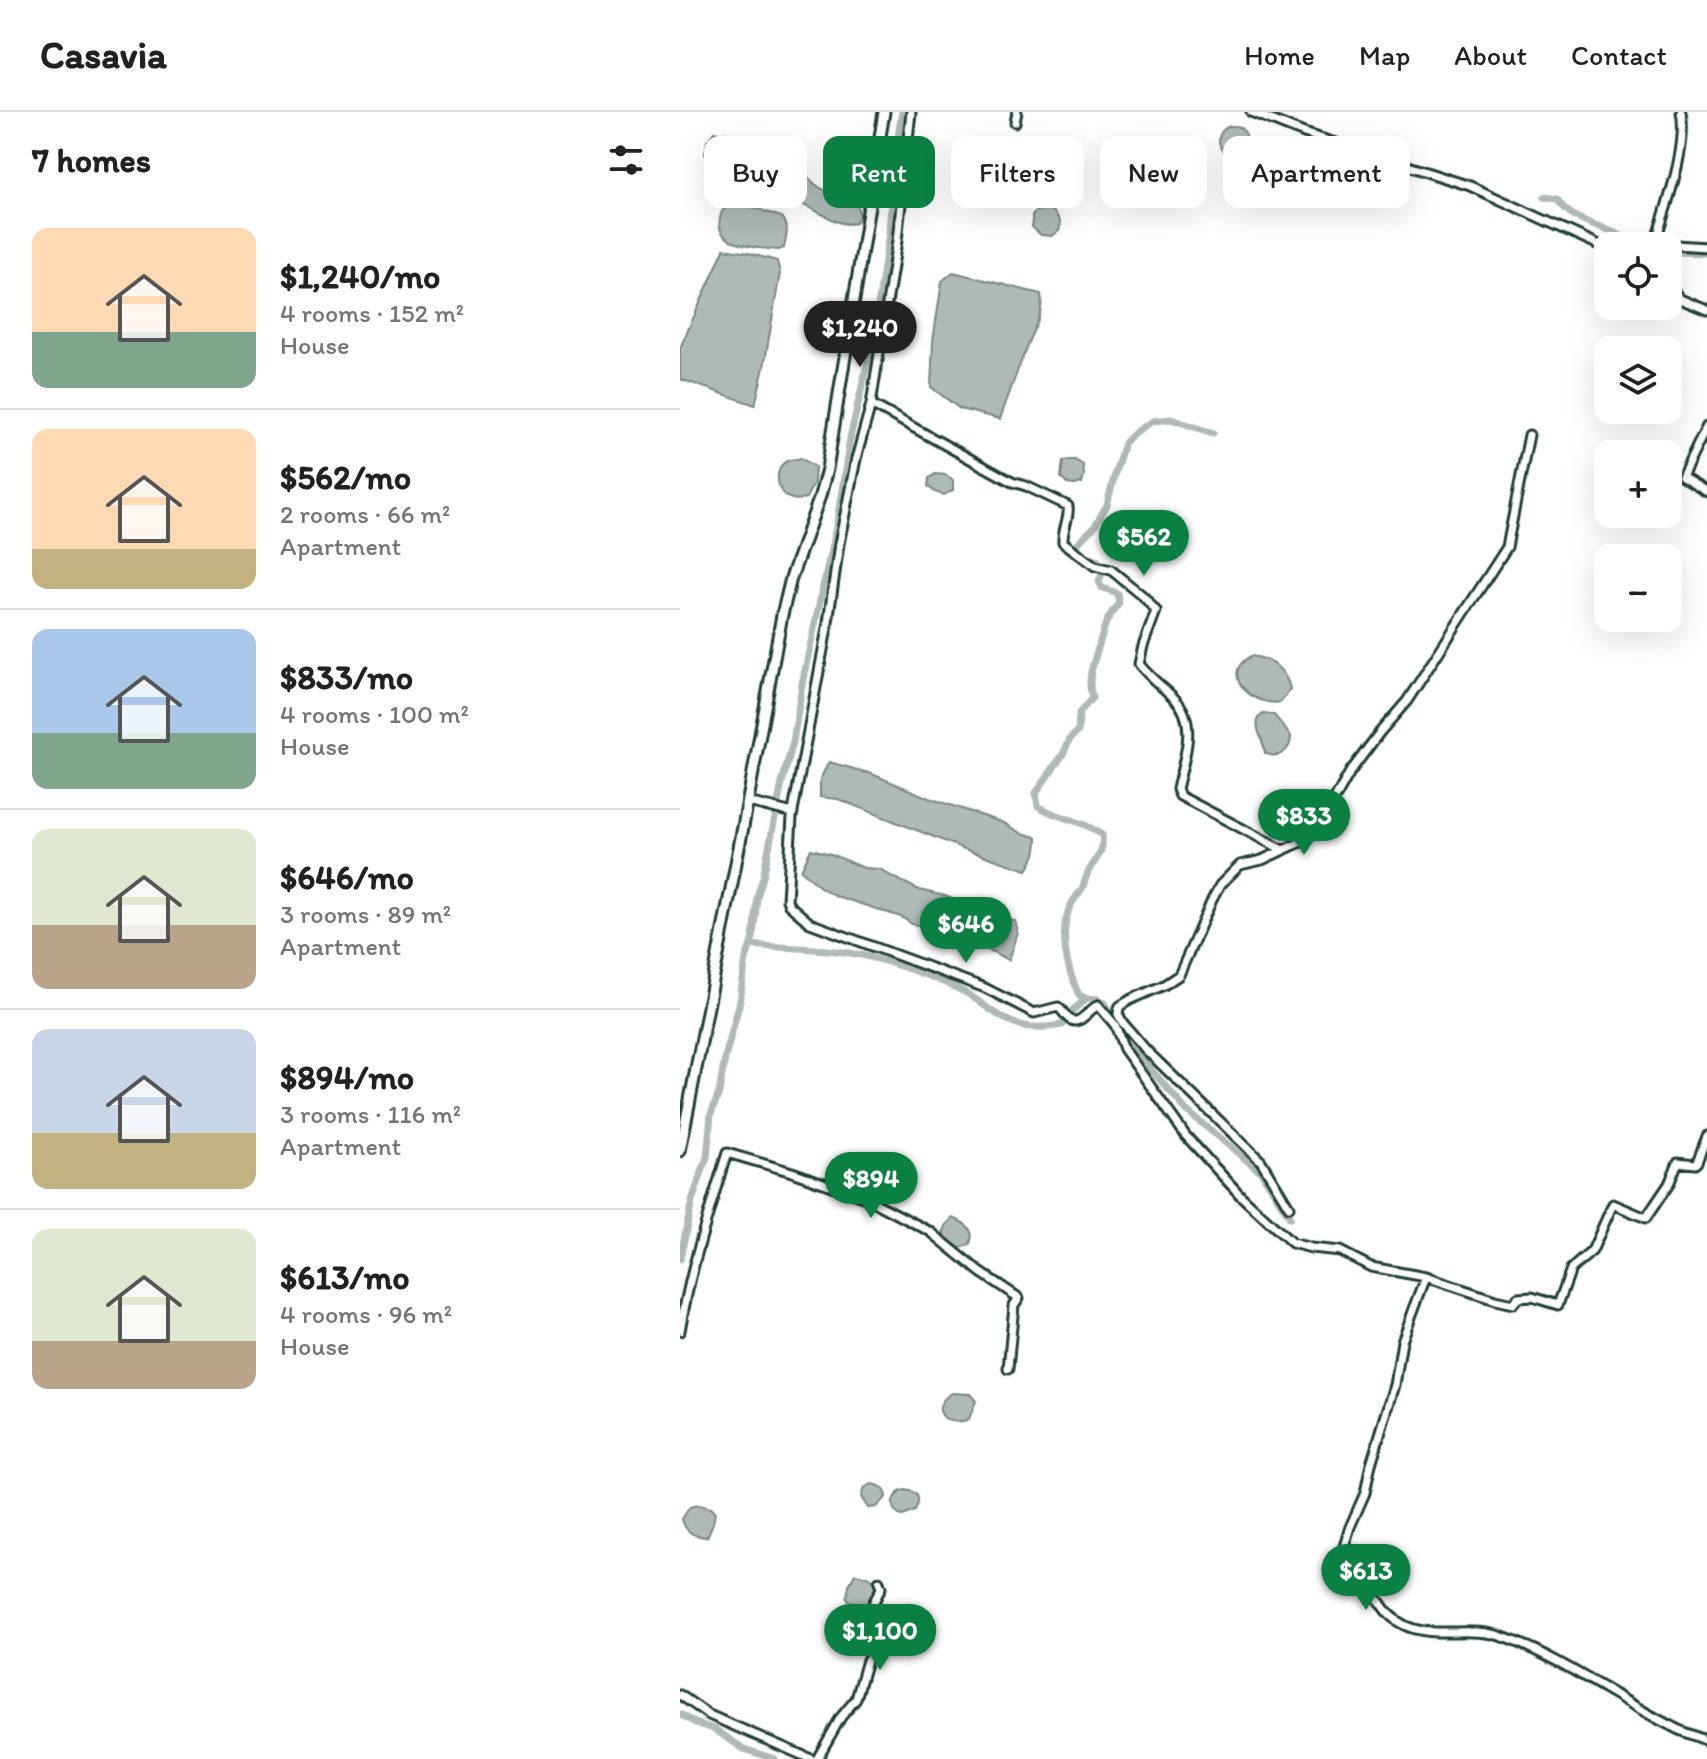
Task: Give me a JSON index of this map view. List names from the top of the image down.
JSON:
{
  "page": {
    "header": "Casavia",
    "nav": [
      "Home",
      "Map",
      "About",
      "Contact"
    ],
    "heading": "7 homes",
    "chip": [
      "Buy",
      "Rent",
      "Filters",
      "New",
      "Apartment"
    ],
    "list": [
      {
        "name": "$1,240/mo",
        "note": "4 rooms · 152 m² · House"
      },
      {
        "name": "$562/mo",
        "note": "2 rooms · 66 m² · Apartment"
      },
      {
        "name": "$833/mo",
        "note": "4 rooms · 100 m² · House"
      },
      {
        "name": "$646/mo",
        "note": "3 rooms · 89 m² · Apartment"
      },
      {
        "name": "$894/mo",
        "note": "3 rooms · 116 m² · Apartment"
      },
      {
        "name": "$613/mo",
        "note": "4 rooms · 96 m² · House"
      }
    ],
    "map_buttons": ["+", "−"],
    "price": [
      "$1,240",
      "$562",
      "$833",
      "$646",
      "$894",
      "$613",
      "$1,100"
    ]
  }
}
